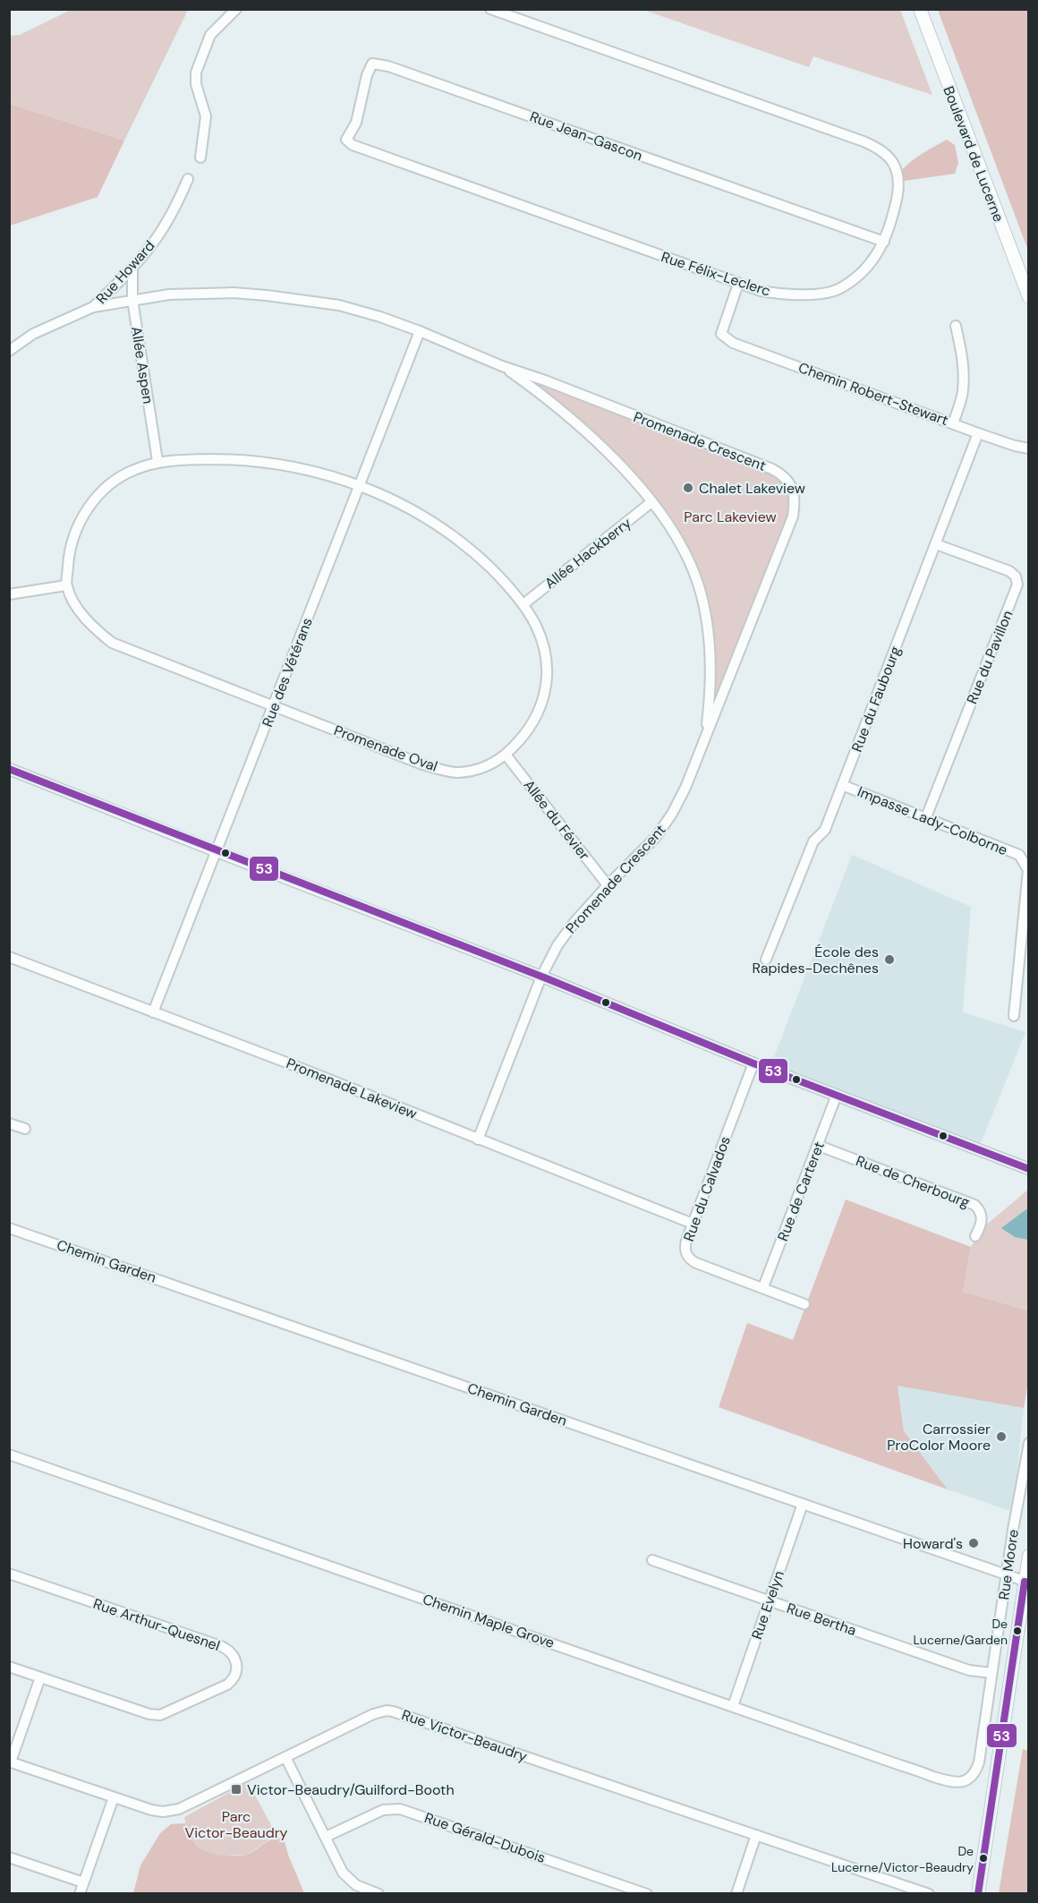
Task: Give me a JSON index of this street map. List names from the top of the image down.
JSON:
{
  "streets": {
    "main road": ["Boulevard de Lucerne"],
    "street": [
      "Rue Jean-Gascon",
      "Rue Howard",
      "Rue Félix-Leclerc",
      "Allée Aspen",
      "Chemin Robert-Stewart",
      "Promenade Crescent",
      "Allée Hackberry",
      "Rue du Pavillon",
      "Rue des Vétérans",
      "Rue du Faubourg",
      "Promenade Oval",
      "Allée du Févier",
      "Impasse Lady-Colborne",
      "Promenade Lakeview",
      "Rue de Cherbourg",
      "Rue du Calvados",
      "Rue de Carteret",
      "Chemin Garden",
      "Rue Moore",
      "Rue Evelyn",
      "Rue Bertha",
      "Chemin Maple Grove",
      "Rue Arthur-Quesnel",
      "Rue Victor-Beaudry",
      "Rue Gérald-Dubois"
    ]
  },
  "crossings": [
    ["Rue Jean-Gascon", "Rue Félix-Leclerc"],
    ["Rue Howard", "Allée Aspen"],
    ["Rue Howard", "Promenade Crescent"],
    ["Rue Félix-Leclerc", "Chemin Robert-Stewart"],
    ["Allée Aspen", "Promenade Crescent"],
    ["Allée Aspen", "Promenade Oval"],
    ["Chemin Robert-Stewart", "Rue du Faubourg"],
    ["Promenade Crescent", "Allée Hackberry"],
    ["Promenade Crescent", "Rue des Vétérans"],
    ["Promenade Crescent", "Allée du Févier"],
    ["Promenade Crescent", "Promenade Lakeview"],
    ["Allée Hackberry", "Promenade Oval"],
    ["Rue du Pavillon", "Rue du Faubourg"],
    ["Rue du Pavillon", "Impasse Lady-Colborne"],
    ["Rue des Vétérans", "Promenade Oval"],
    ["Rue des Vétérans", "Promenade Lakeview"],
    ["Rue du Faubourg", "Impasse Lady-Colborne"],
    ["Promenade Oval", "Allée du Févier"],
    ["Promenade Lakeview", "Rue du Calvados"],
    ["Rue de Cherbourg", "Rue de Carteret"],
    ["Rue du Calvados", "Rue de Carteret"],
    ["Chemin Garden", "Rue Moore"],
    ["Chemin Garden", "Rue Evelyn"],
    ["Rue Moore", "Rue Bertha"],
    ["Rue Moore", "Chemin Maple Grove"],
    ["Rue Evelyn", "Rue Bertha"],
    ["Rue Evelyn", "Chemin Maple Grove"]
  ],
  "parks": ["Parc Lakeview", "Parc Victor-Beaudry"],
  "places": {
    "other": [
      "Chalet Lakeview",
      "École des Rapides-Dechênes",
      "Carrossier ProColor Moore",
      "Howard's",
      "De Lucerne/Garden",
      "De Lucerne/Victor-Beaudry"
    ],
    "transit": ["Victor-Beaudry/Guilford-Booth"]
  },
  "lines": ["transit line 53"]
}
